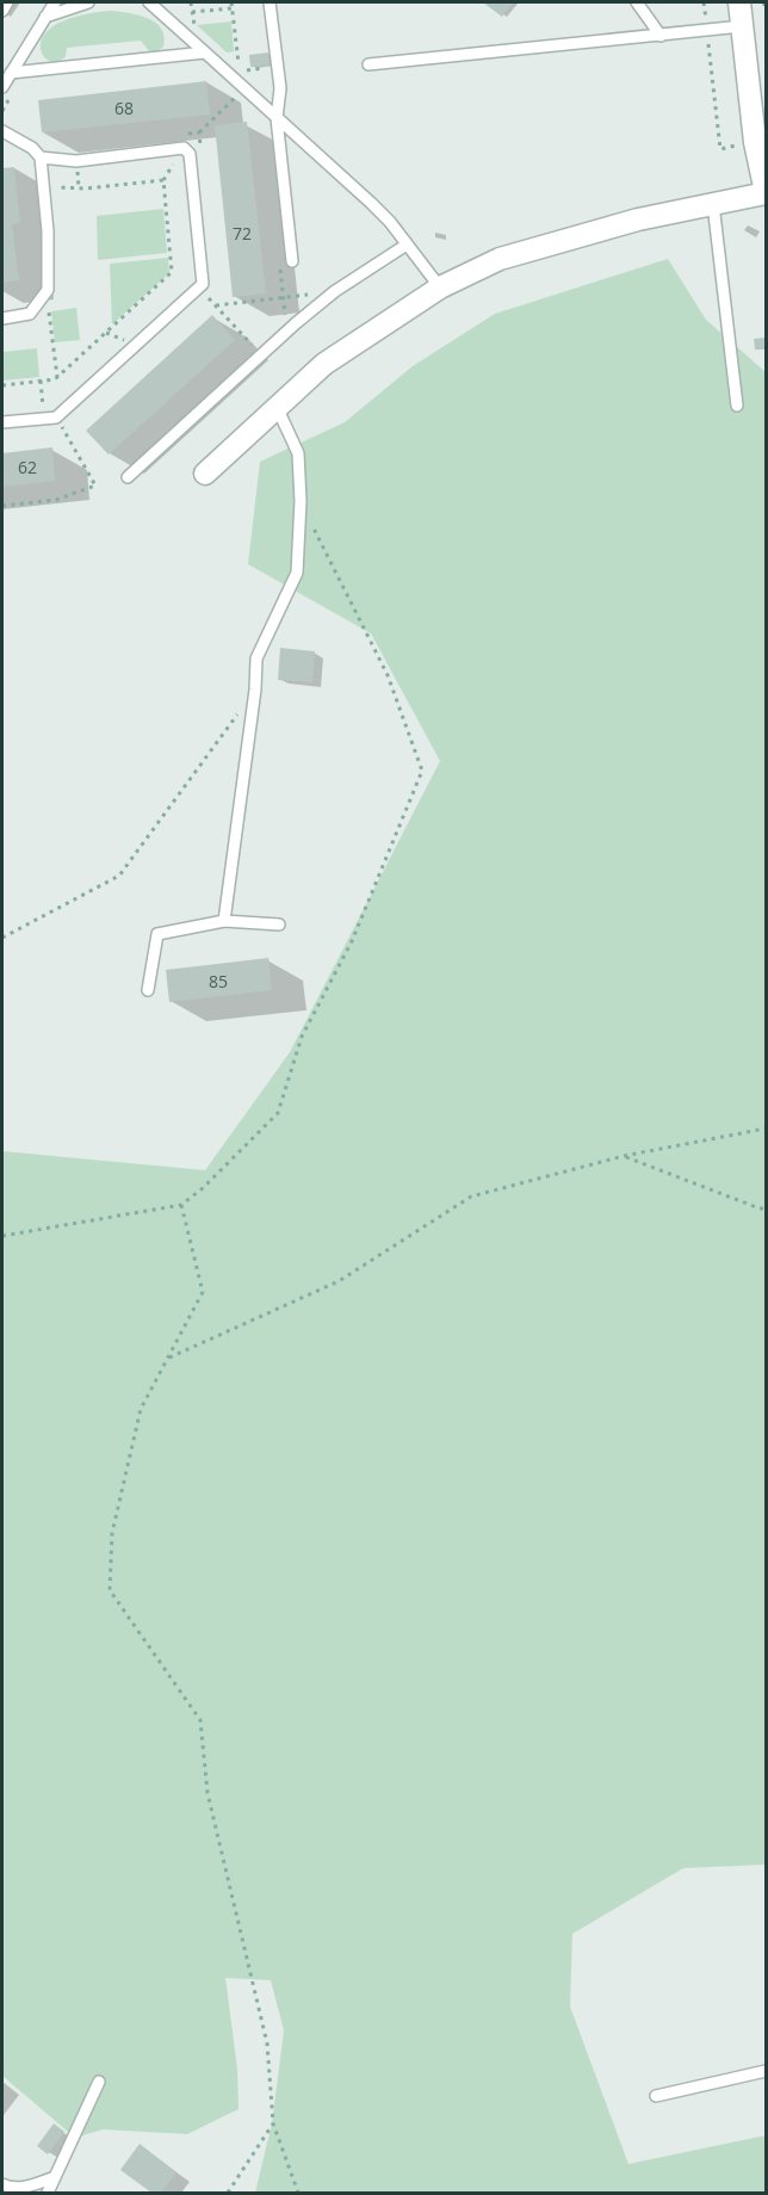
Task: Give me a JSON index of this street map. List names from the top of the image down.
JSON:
{
  "house_numbers": [
    "68",
    "72",
    "62",
    "85"
  ]
}
